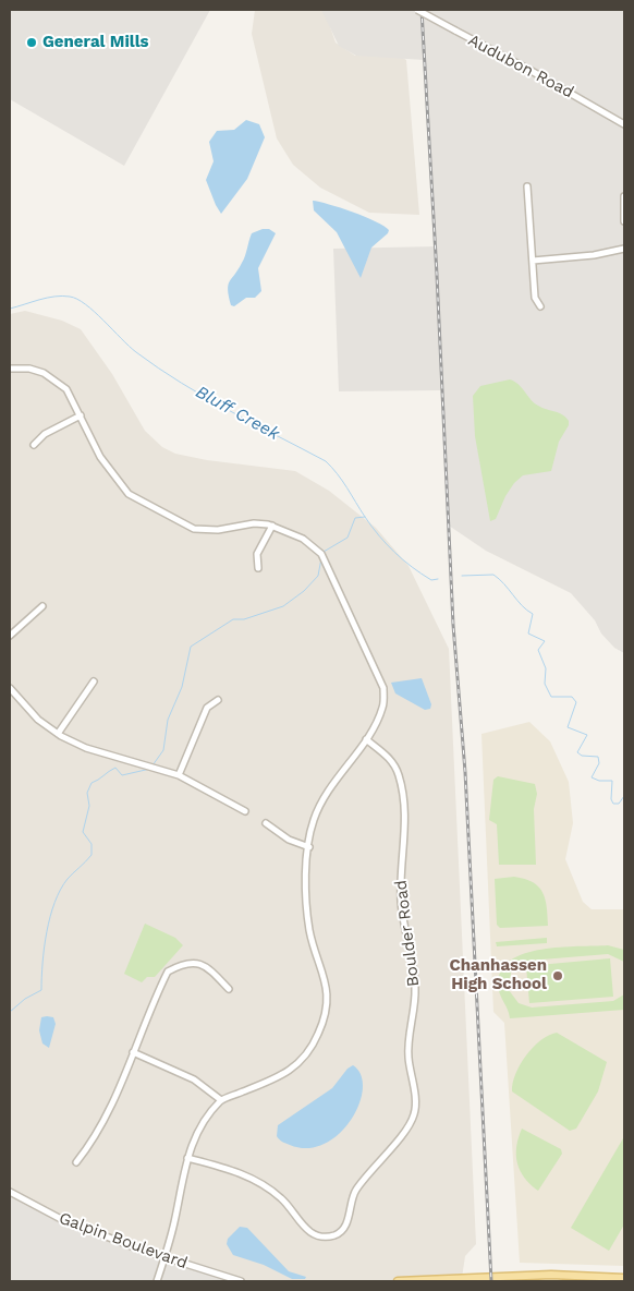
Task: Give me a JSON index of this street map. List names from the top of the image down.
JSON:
{
  "streets": {
    "street": ["Audubon Road", "Boulder Road", "Galpin Boulevard"]
  },
  "water": ["Bluff Creek"],
  "places": ["General Mills", "Chanhassen High School"]
}
